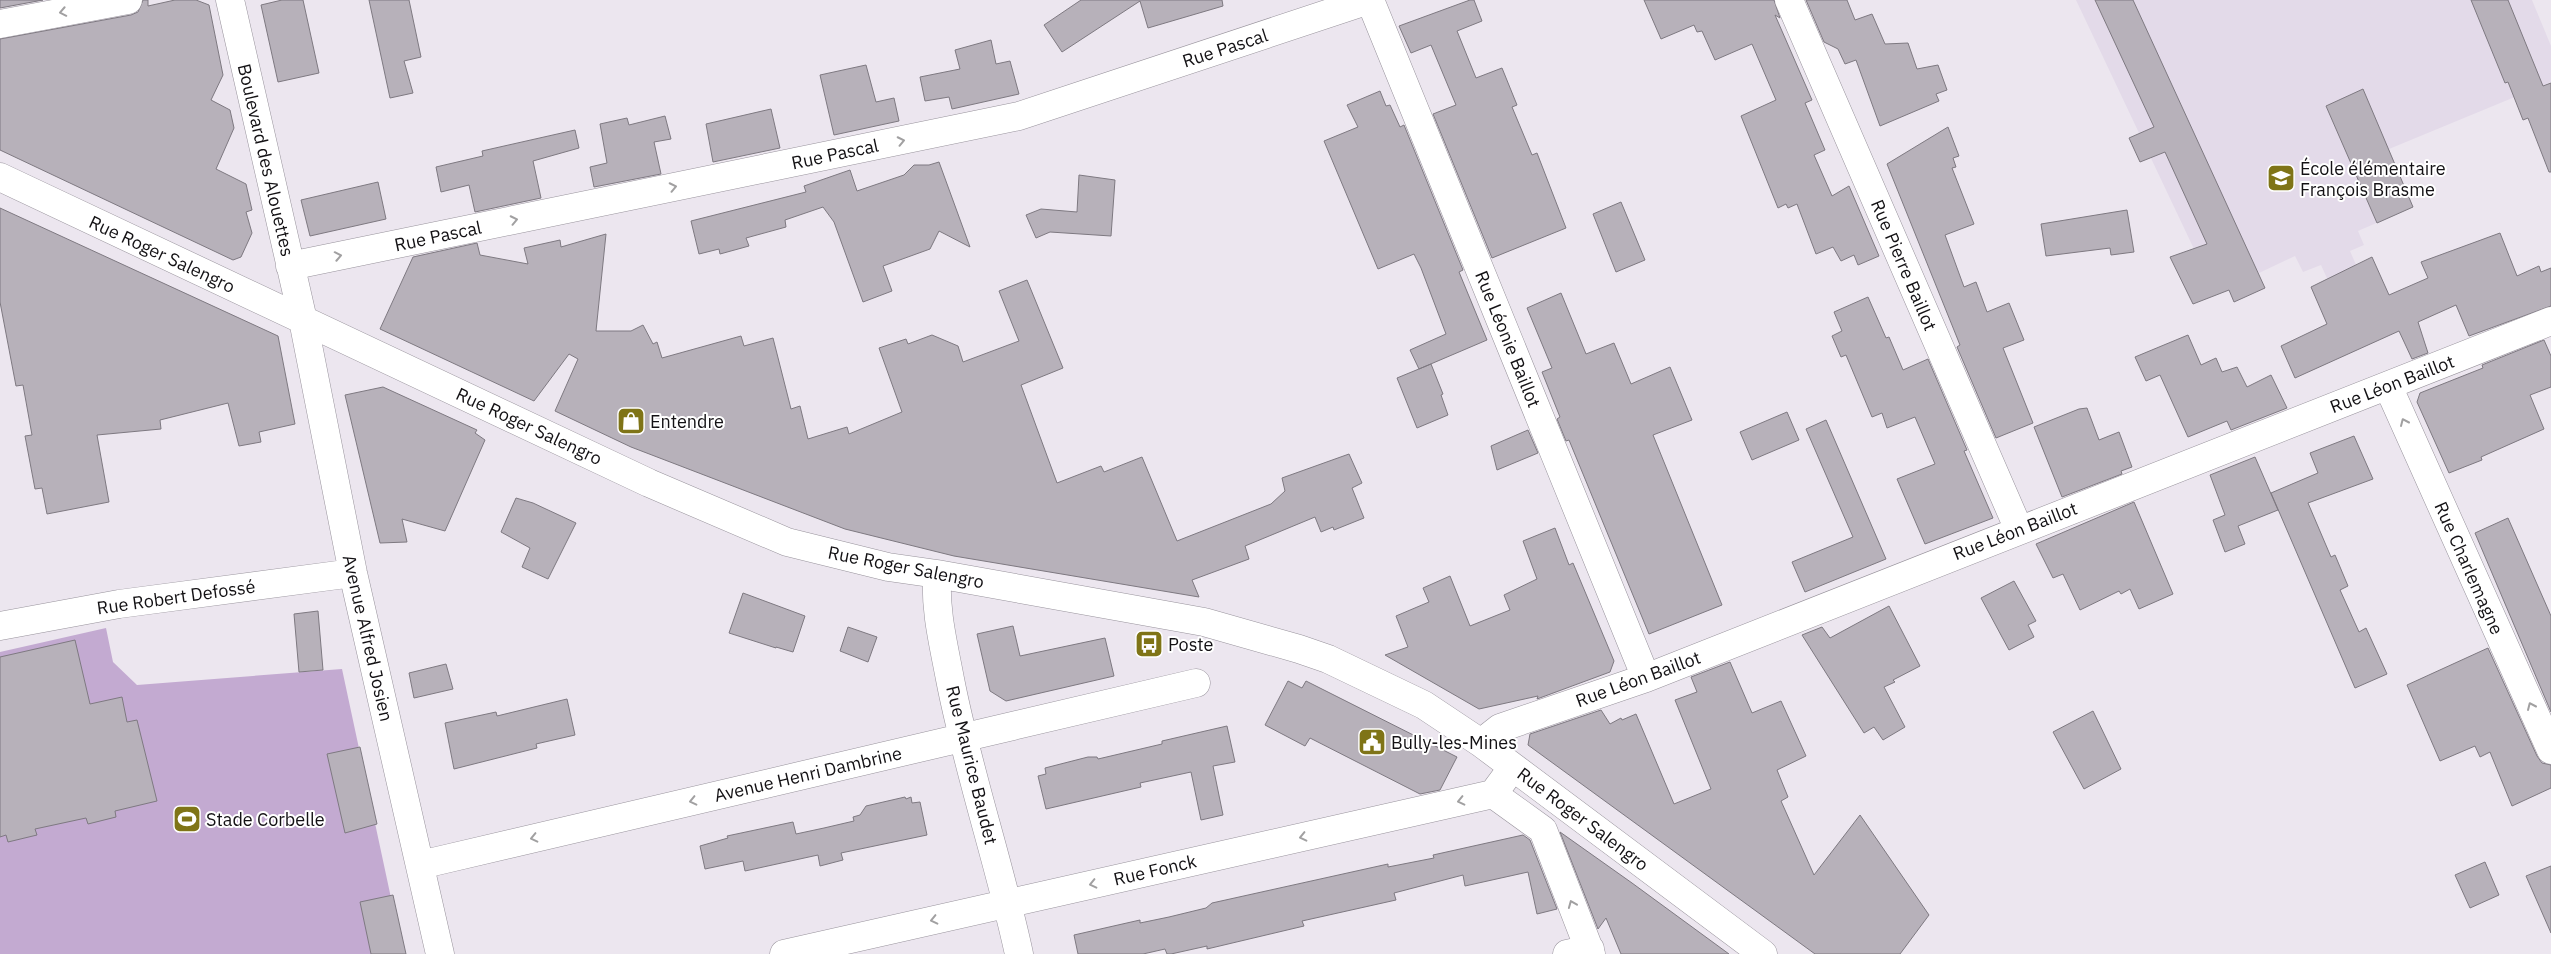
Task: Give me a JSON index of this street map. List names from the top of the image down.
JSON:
{
  "streets": {
    "street": [
      "Rue Pascal",
      "Boulevard des Alouettes",
      "Rue Roger Salengro",
      "Rue Pierre Baillot",
      "Rue Léonie Baillot",
      "Rue Léon Baillot",
      "Rue Charlemagne",
      "Rue Robert Defossé",
      "Avenue Alfred Josien",
      "Rue Maurice Baudet",
      "Avenue Henri Dambrine",
      "Rue Fonck"
    ]
  },
  "crossings": [
    ["Rue Pascal", "Boulevard des Alouettes"],
    ["Rue Pascal", "Rue Léonie Baillot"],
    ["Boulevard des Alouettes", "Rue Roger Salengro"],
    ["Boulevard des Alouettes", "Avenue Alfred Josien"],
    ["Rue Roger Salengro", "Rue Léon Baillot"],
    ["Rue Roger Salengro", "Avenue Alfred Josien"],
    ["Rue Roger Salengro", "Rue Maurice Baudet"],
    ["Rue Pierre Baillot", "Rue Léon Baillot"],
    ["Rue Léonie Baillot", "Rue Léon Baillot"],
    ["Rue Léon Baillot", "Rue Charlemagne"],
    ["Rue Robert Defossé", "Avenue Alfred Josien"],
    ["Avenue Alfred Josien", "Avenue Henri Dambrine"],
    ["Rue Maurice Baudet", "Avenue Henri Dambrine"],
    ["Rue Maurice Baudet", "Rue Fonck"]
  ],
  "one_way": [
    "Rue Pascal",
    "Rue Charlemagne",
    "Avenue Henri Dambrine",
    "Rue Fonck"
  ],
  "places": {
    "school or university": ["École élémentaire François Brasme"],
    "shop": ["Entendre"],
    "bus stop": ["Poste"],
    "public building": ["Bully-les-Mines"],
    "sports": ["Stade Corbelle"]
  }
}
